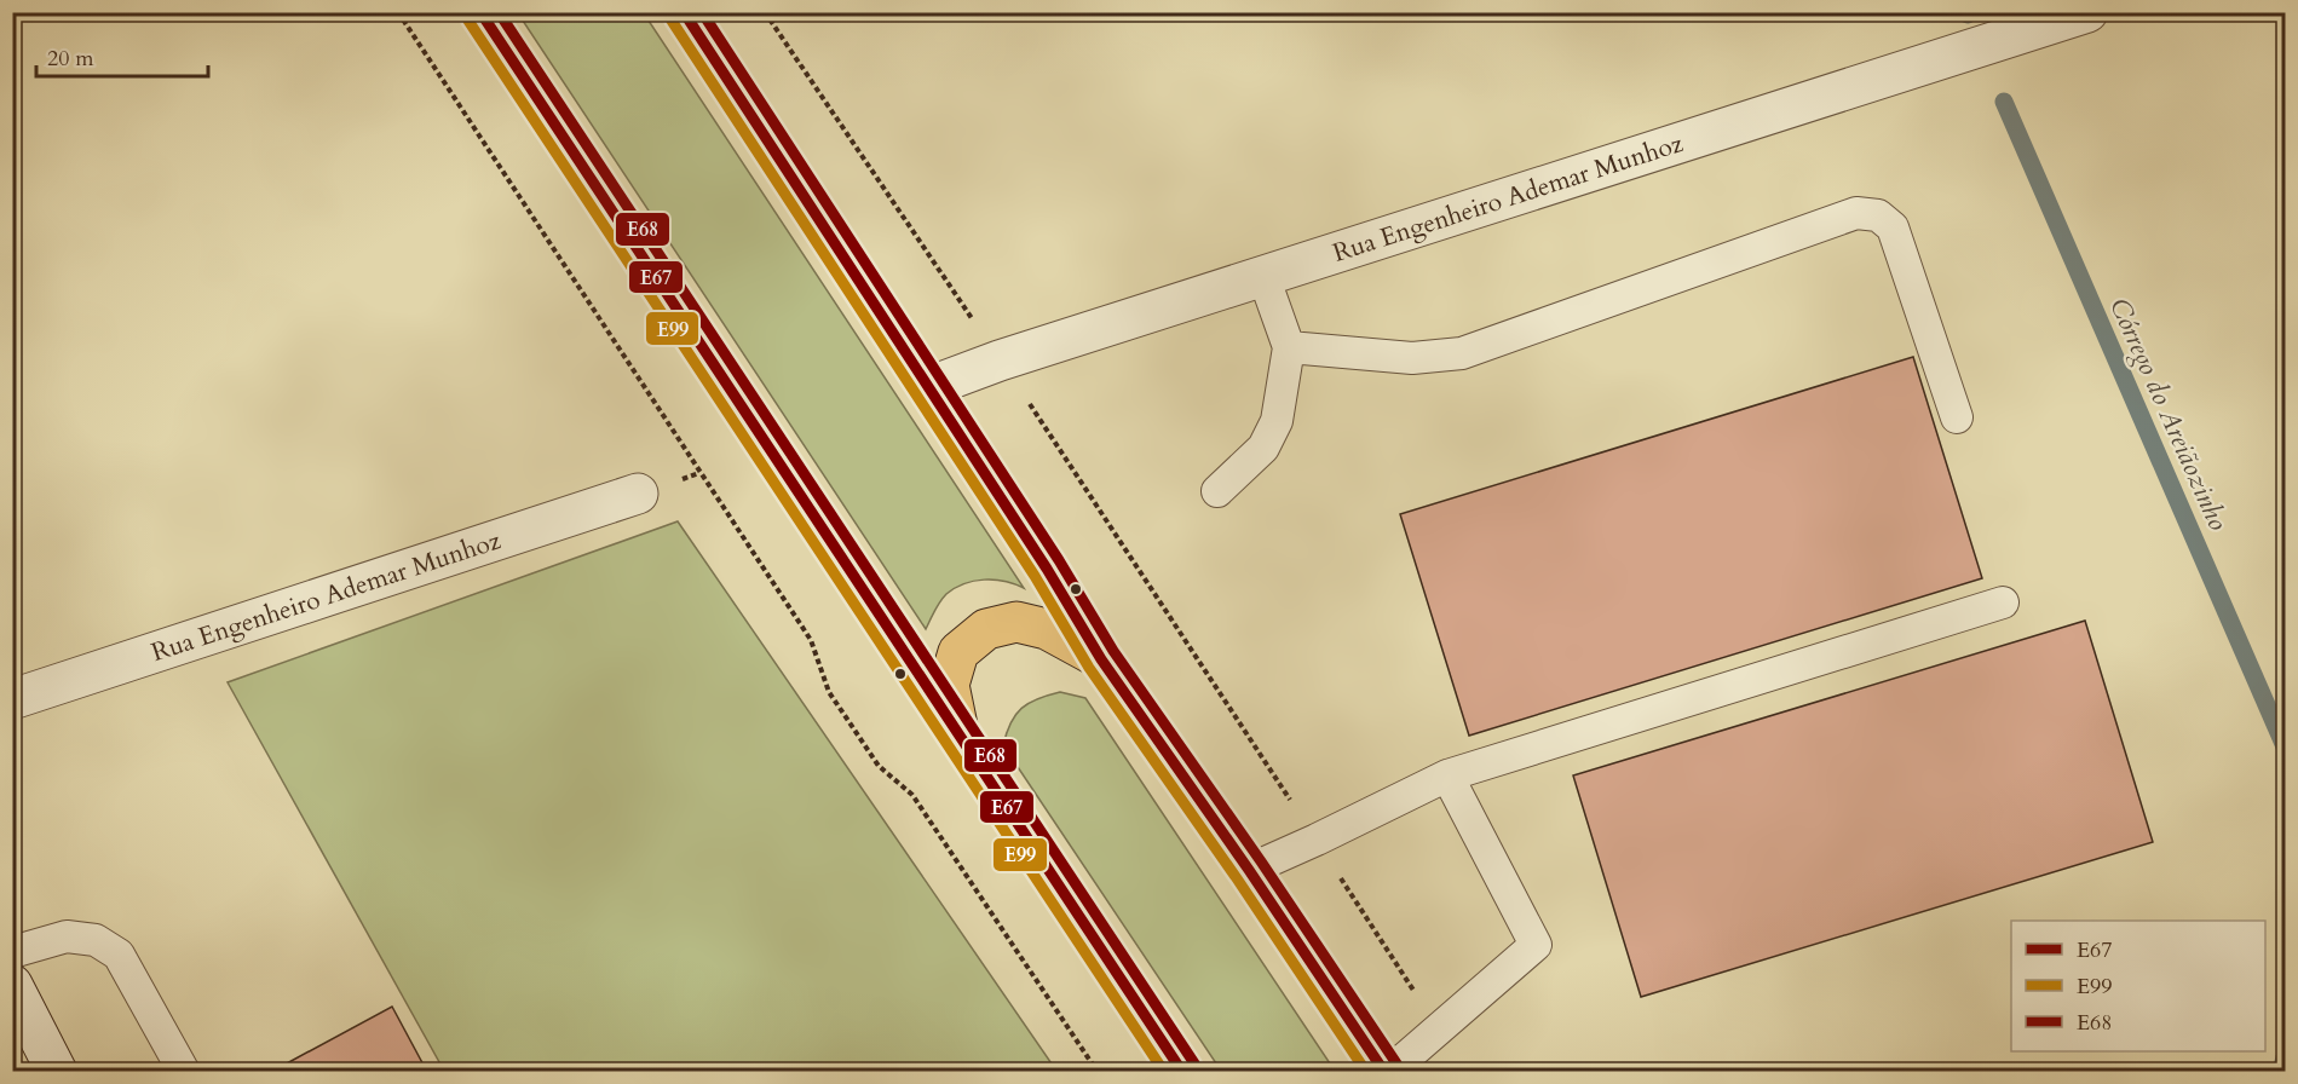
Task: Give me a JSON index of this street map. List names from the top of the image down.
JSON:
{
  "streets": {
    "street": ["Rua Engenheiro Ademar Munhoz"]
  },
  "water": ["Córrego do Areiãozinho"],
  "lines": ["transit line E67", "transit line E68", "transit line E99"],
  "legend": ["E67", "E99", "E68"],
  "scale_bar": "20 m"
}
